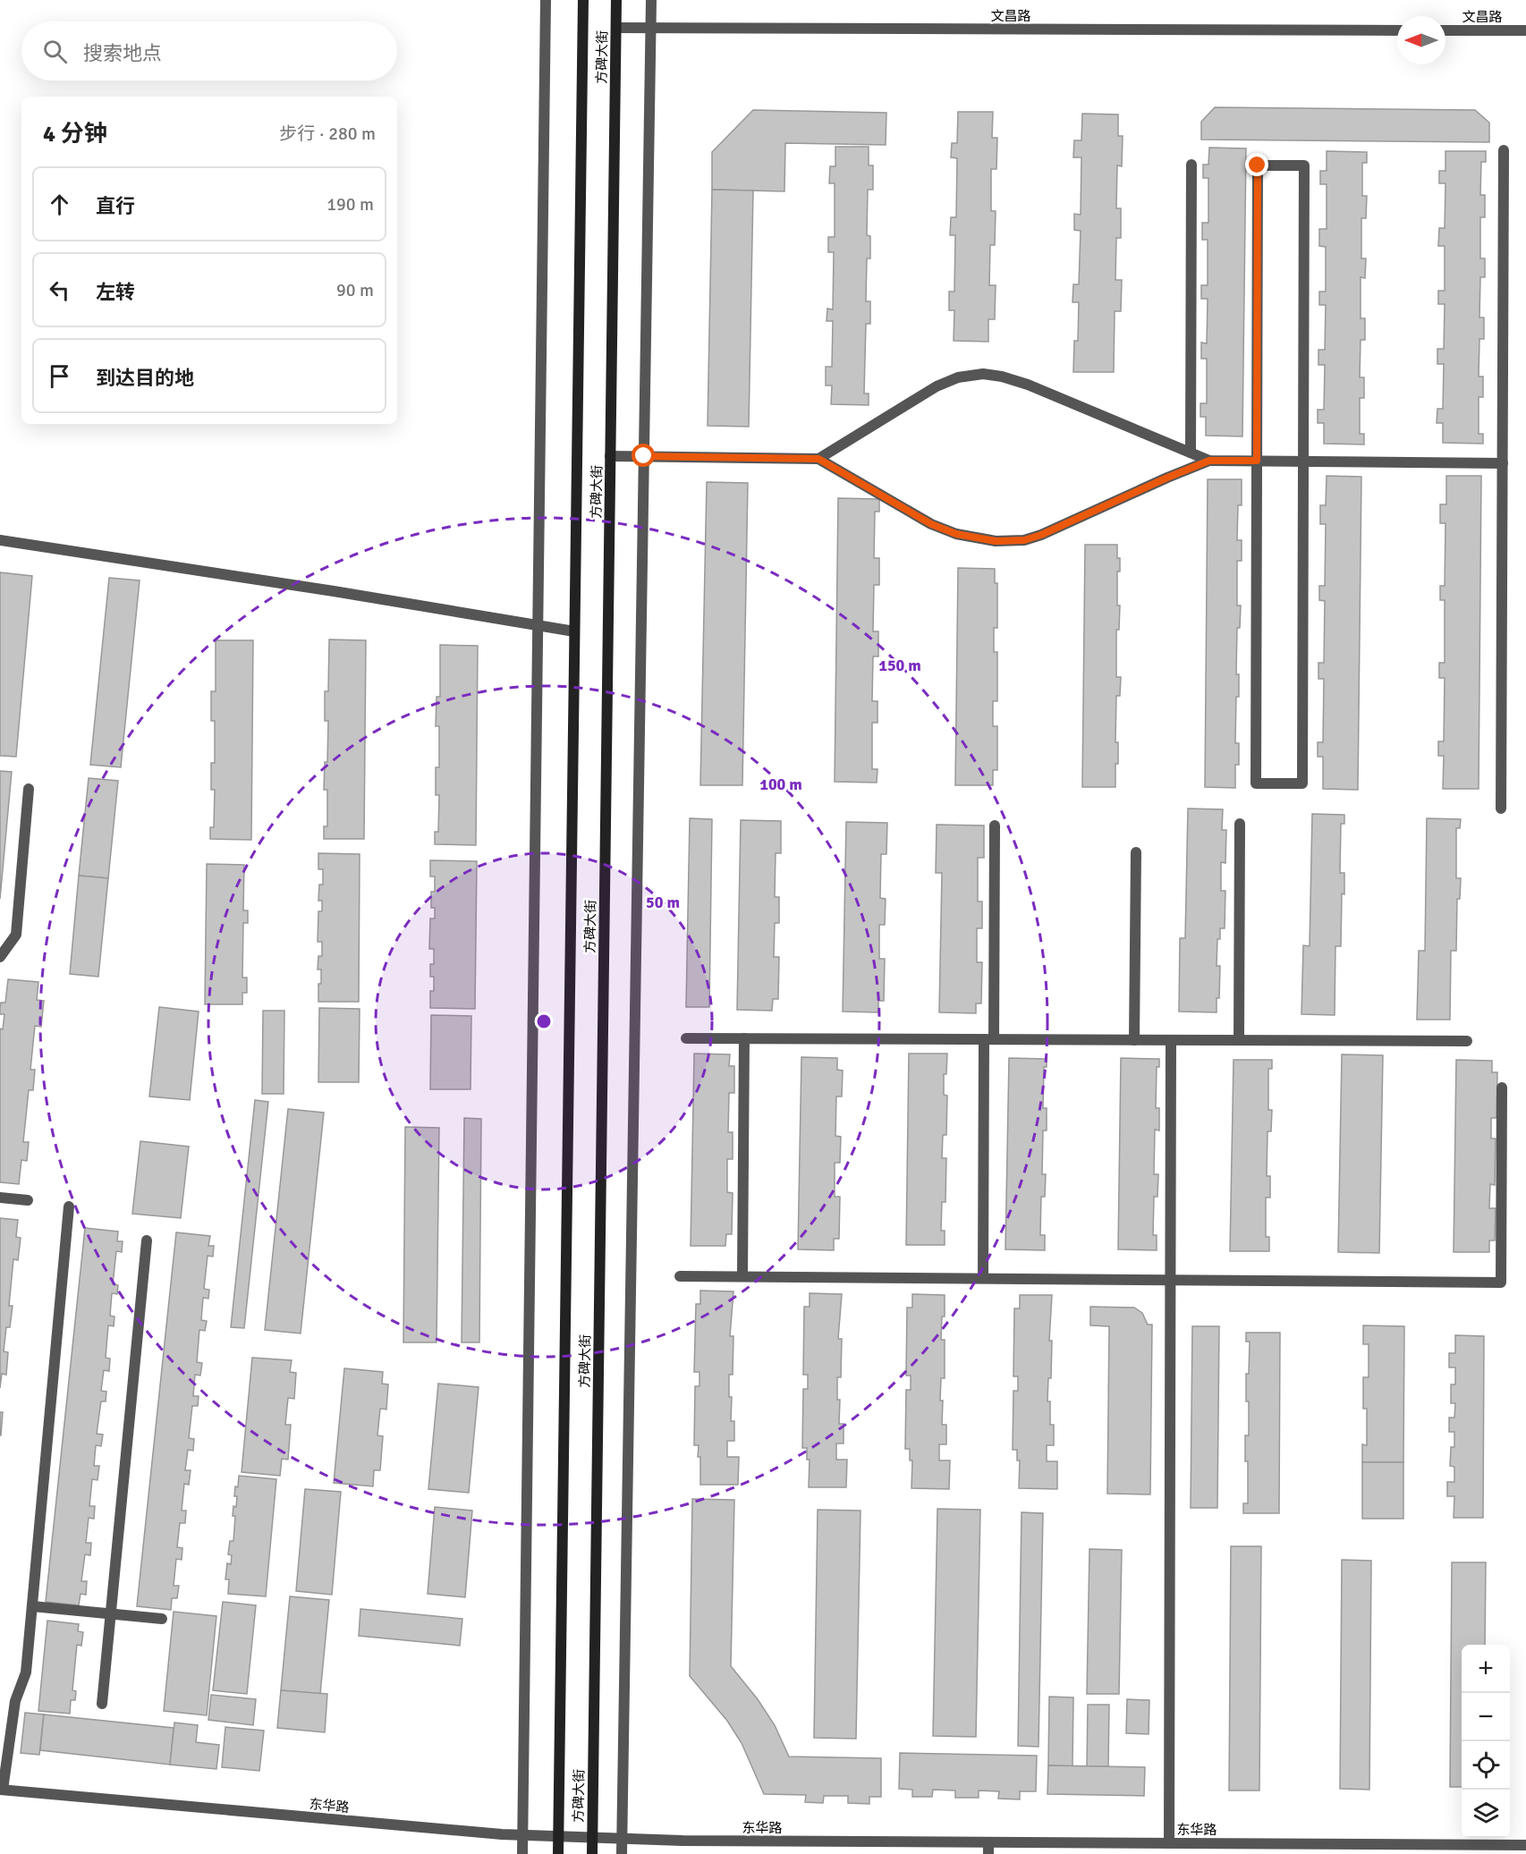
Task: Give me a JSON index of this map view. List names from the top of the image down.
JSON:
{
  "streets": {
    "main road": ["方碑大街"],
    "street": ["文昌路", "东华路"]
  },
  "crossings": [
    ["文昌路", "方碑大街"],
    ["方碑大街", "东华路"]
  ],
  "north": "left",
  "page": {
    "search": "搜索地点",
    "heading": ["4 分钟", "步行 · 280 m"],
    "list": [
      ["直行", "190 m"],
      ["左转", "90 m"],
      "到达目的地"
    ],
    "map_buttons": ["+", "−"]
  },
  "rings": ["150 m", "100 m", "50 m"]
}
